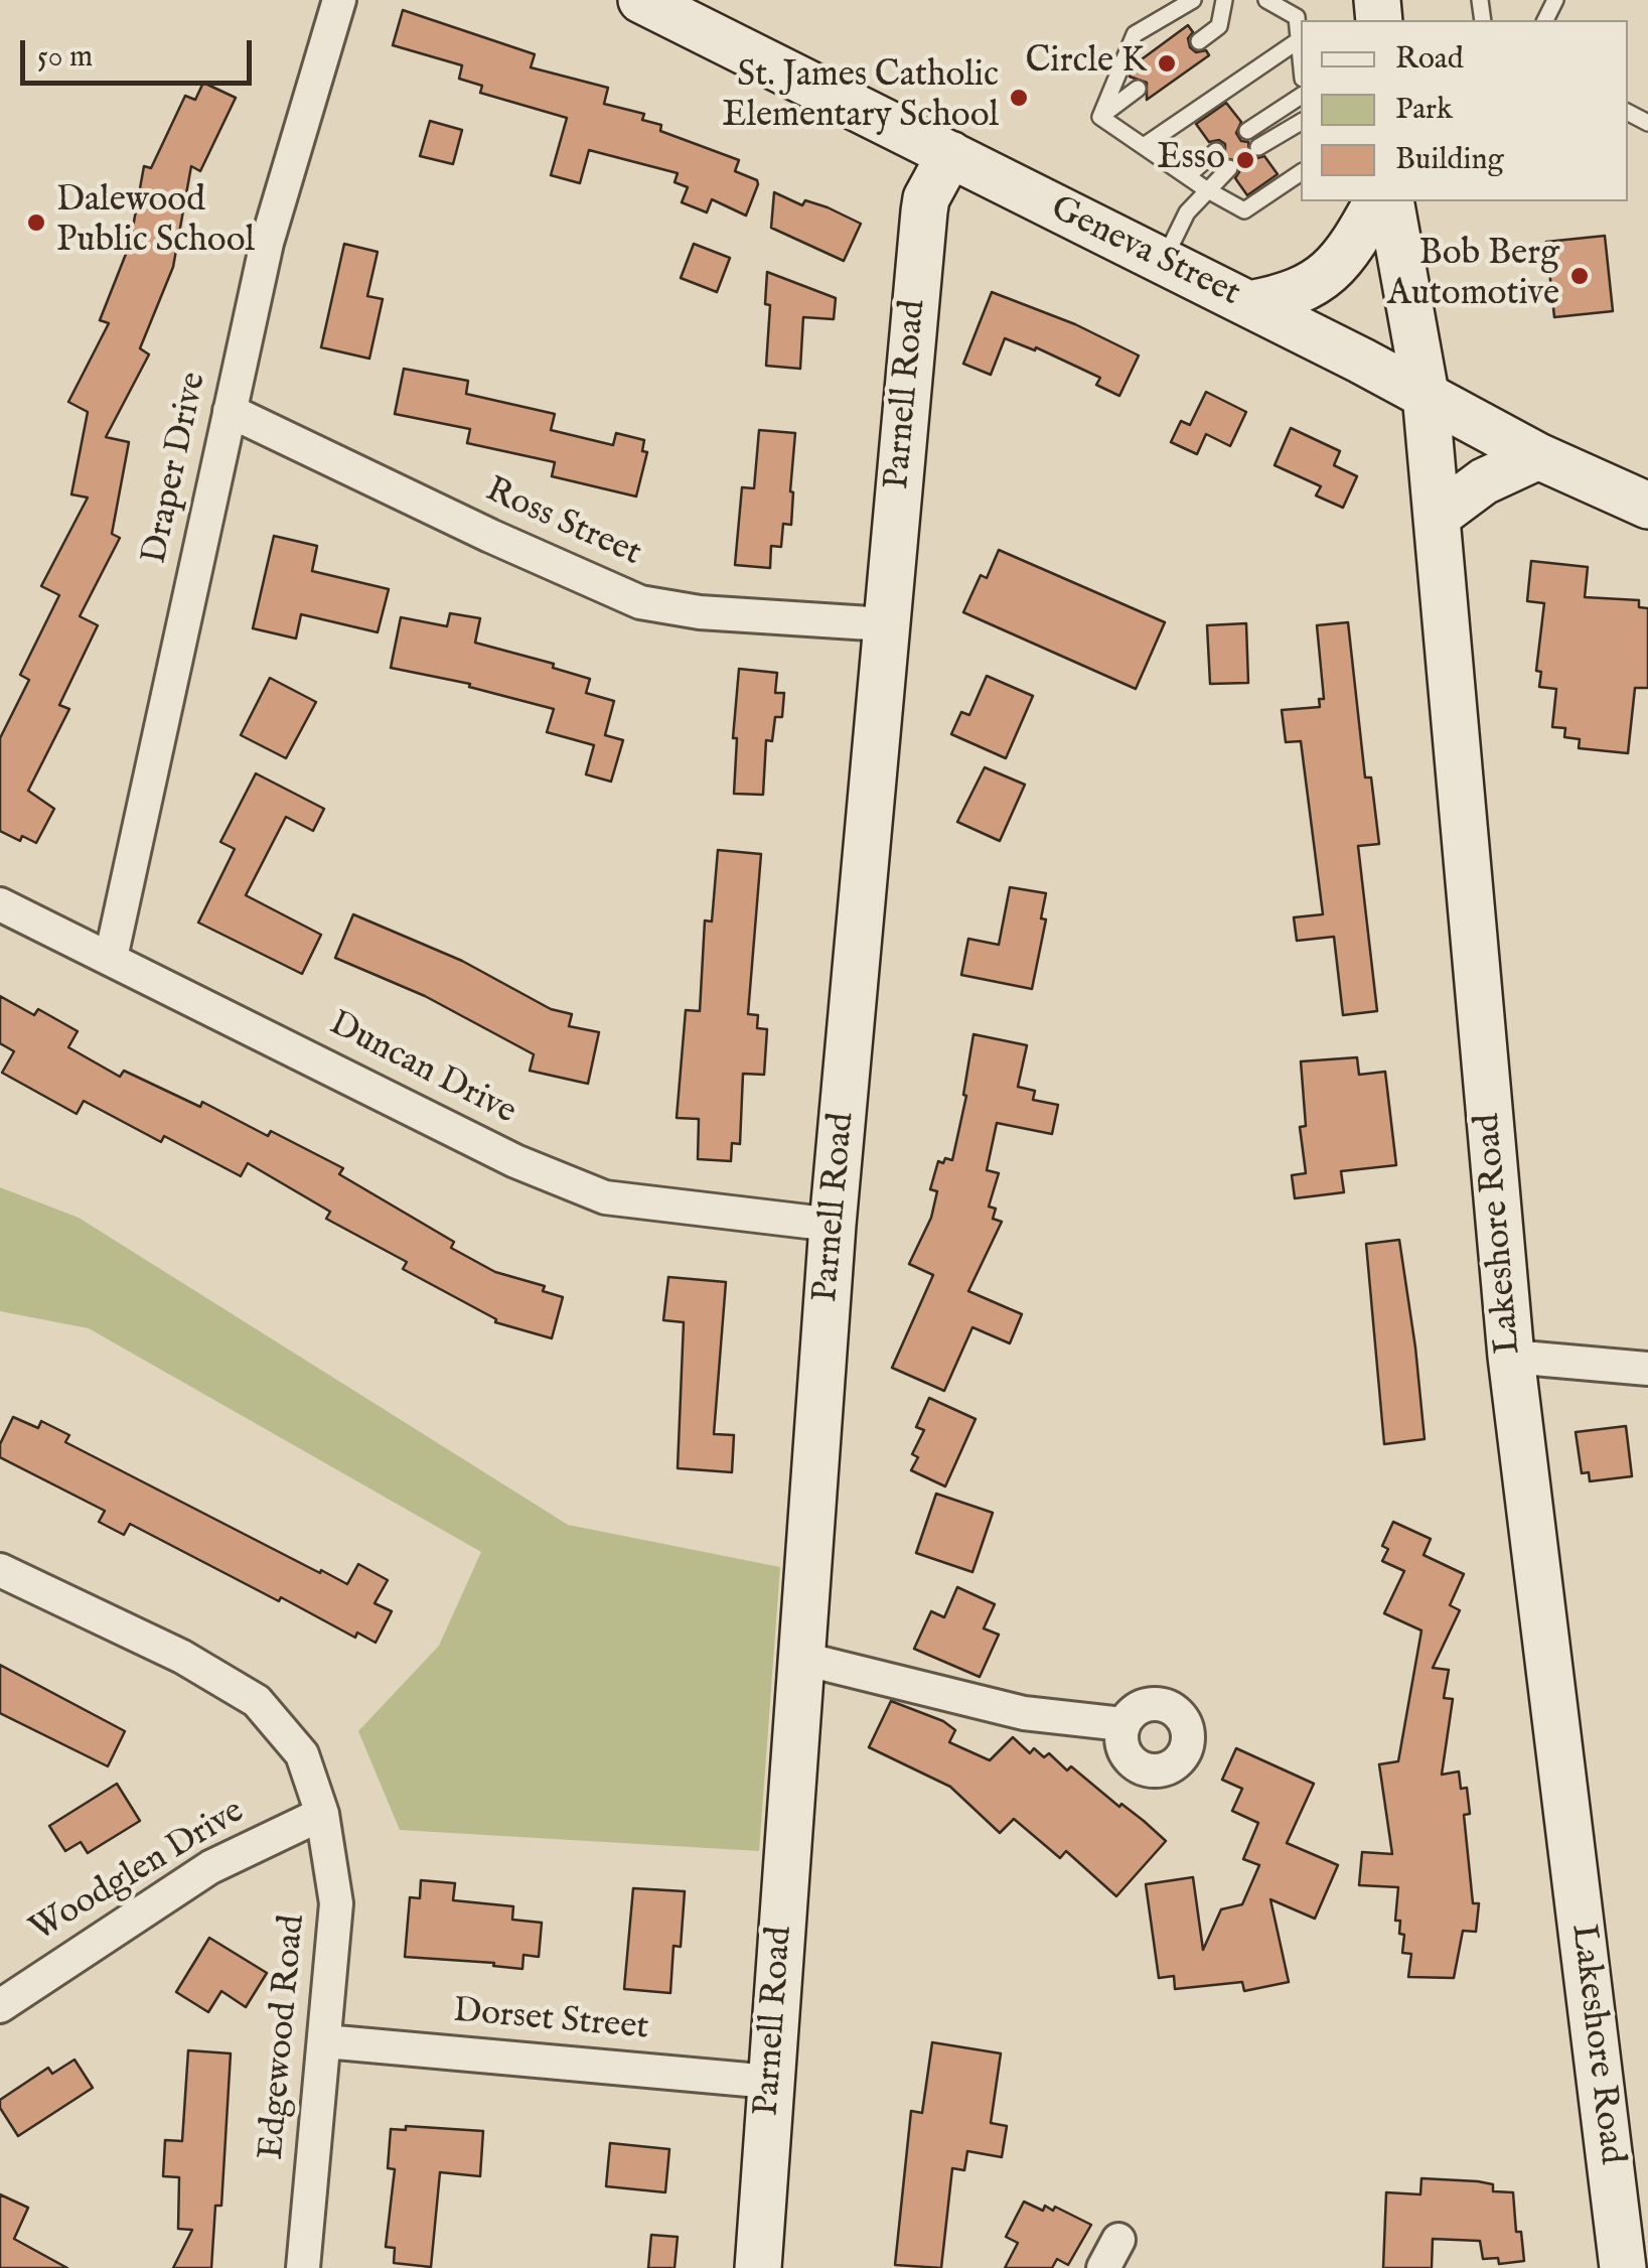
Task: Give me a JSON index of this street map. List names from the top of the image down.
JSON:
{
  "streets": {
    "main road": ["Geneva Street", "Parnell Road", "Lakeshore Road"],
    "street": [
      "Draper Drive",
      "Ross Street",
      "Duncan Drive",
      "Woodglen Drive",
      "Dorset Street",
      "Edgewood Road"
    ]
  },
  "crossings": [
    ["Geneva Street", "Parnell Road"],
    ["Geneva Street", "Lakeshore Road"],
    ["Parnell Road", "Ross Street"],
    ["Parnell Road", "Duncan Drive"],
    ["Parnell Road", "Dorset Street"],
    ["Draper Drive", "Ross Street"],
    ["Draper Drive", "Duncan Drive"],
    ["Woodglen Drive", "Edgewood Road"],
    ["Dorset Street", "Edgewood Road"]
  ],
  "places": [
    "Circle K",
    "St. James Catholic Elementary School",
    "Esso",
    "Dalewood Public School",
    "Bob Berg Automotive"
  ],
  "legend": ["Road", "Park", "Building"],
  "scale_bar": "50 m"
}
